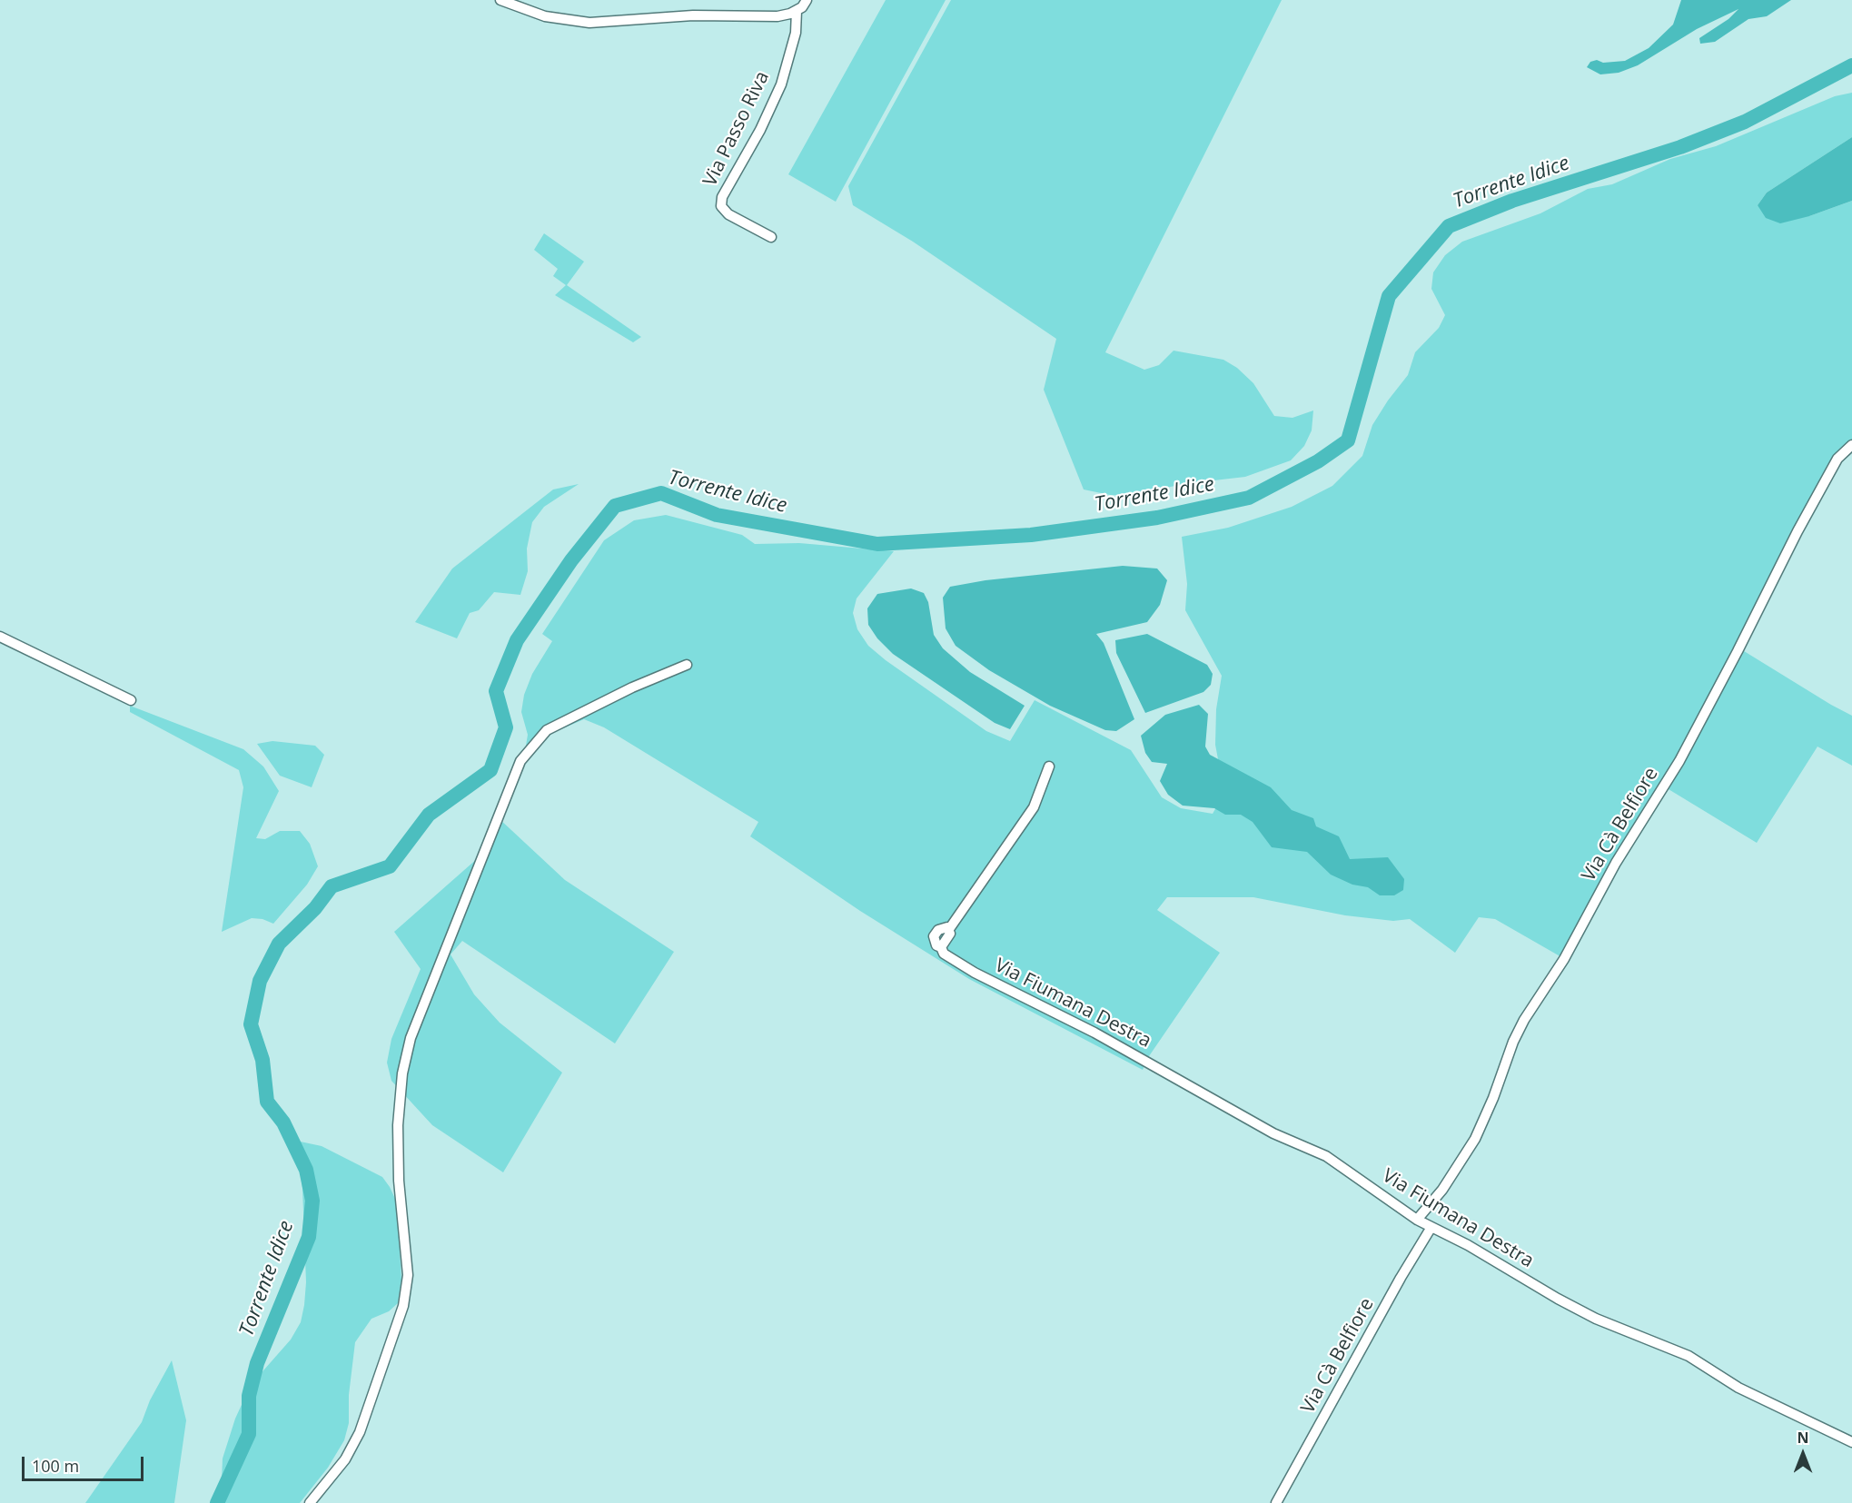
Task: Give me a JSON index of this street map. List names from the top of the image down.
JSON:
{
  "streets": {
    "street": ["Via Passo Riva", "Via Cà Belfiore", "Via Fiumana Destra"]
  },
  "crossings": [
    ["Via Cà Belfiore", "Via Fiumana Destra"]
  ],
  "water": ["Torrente Idice"],
  "scale_bar": "100 m",
  "north": "top"
}
